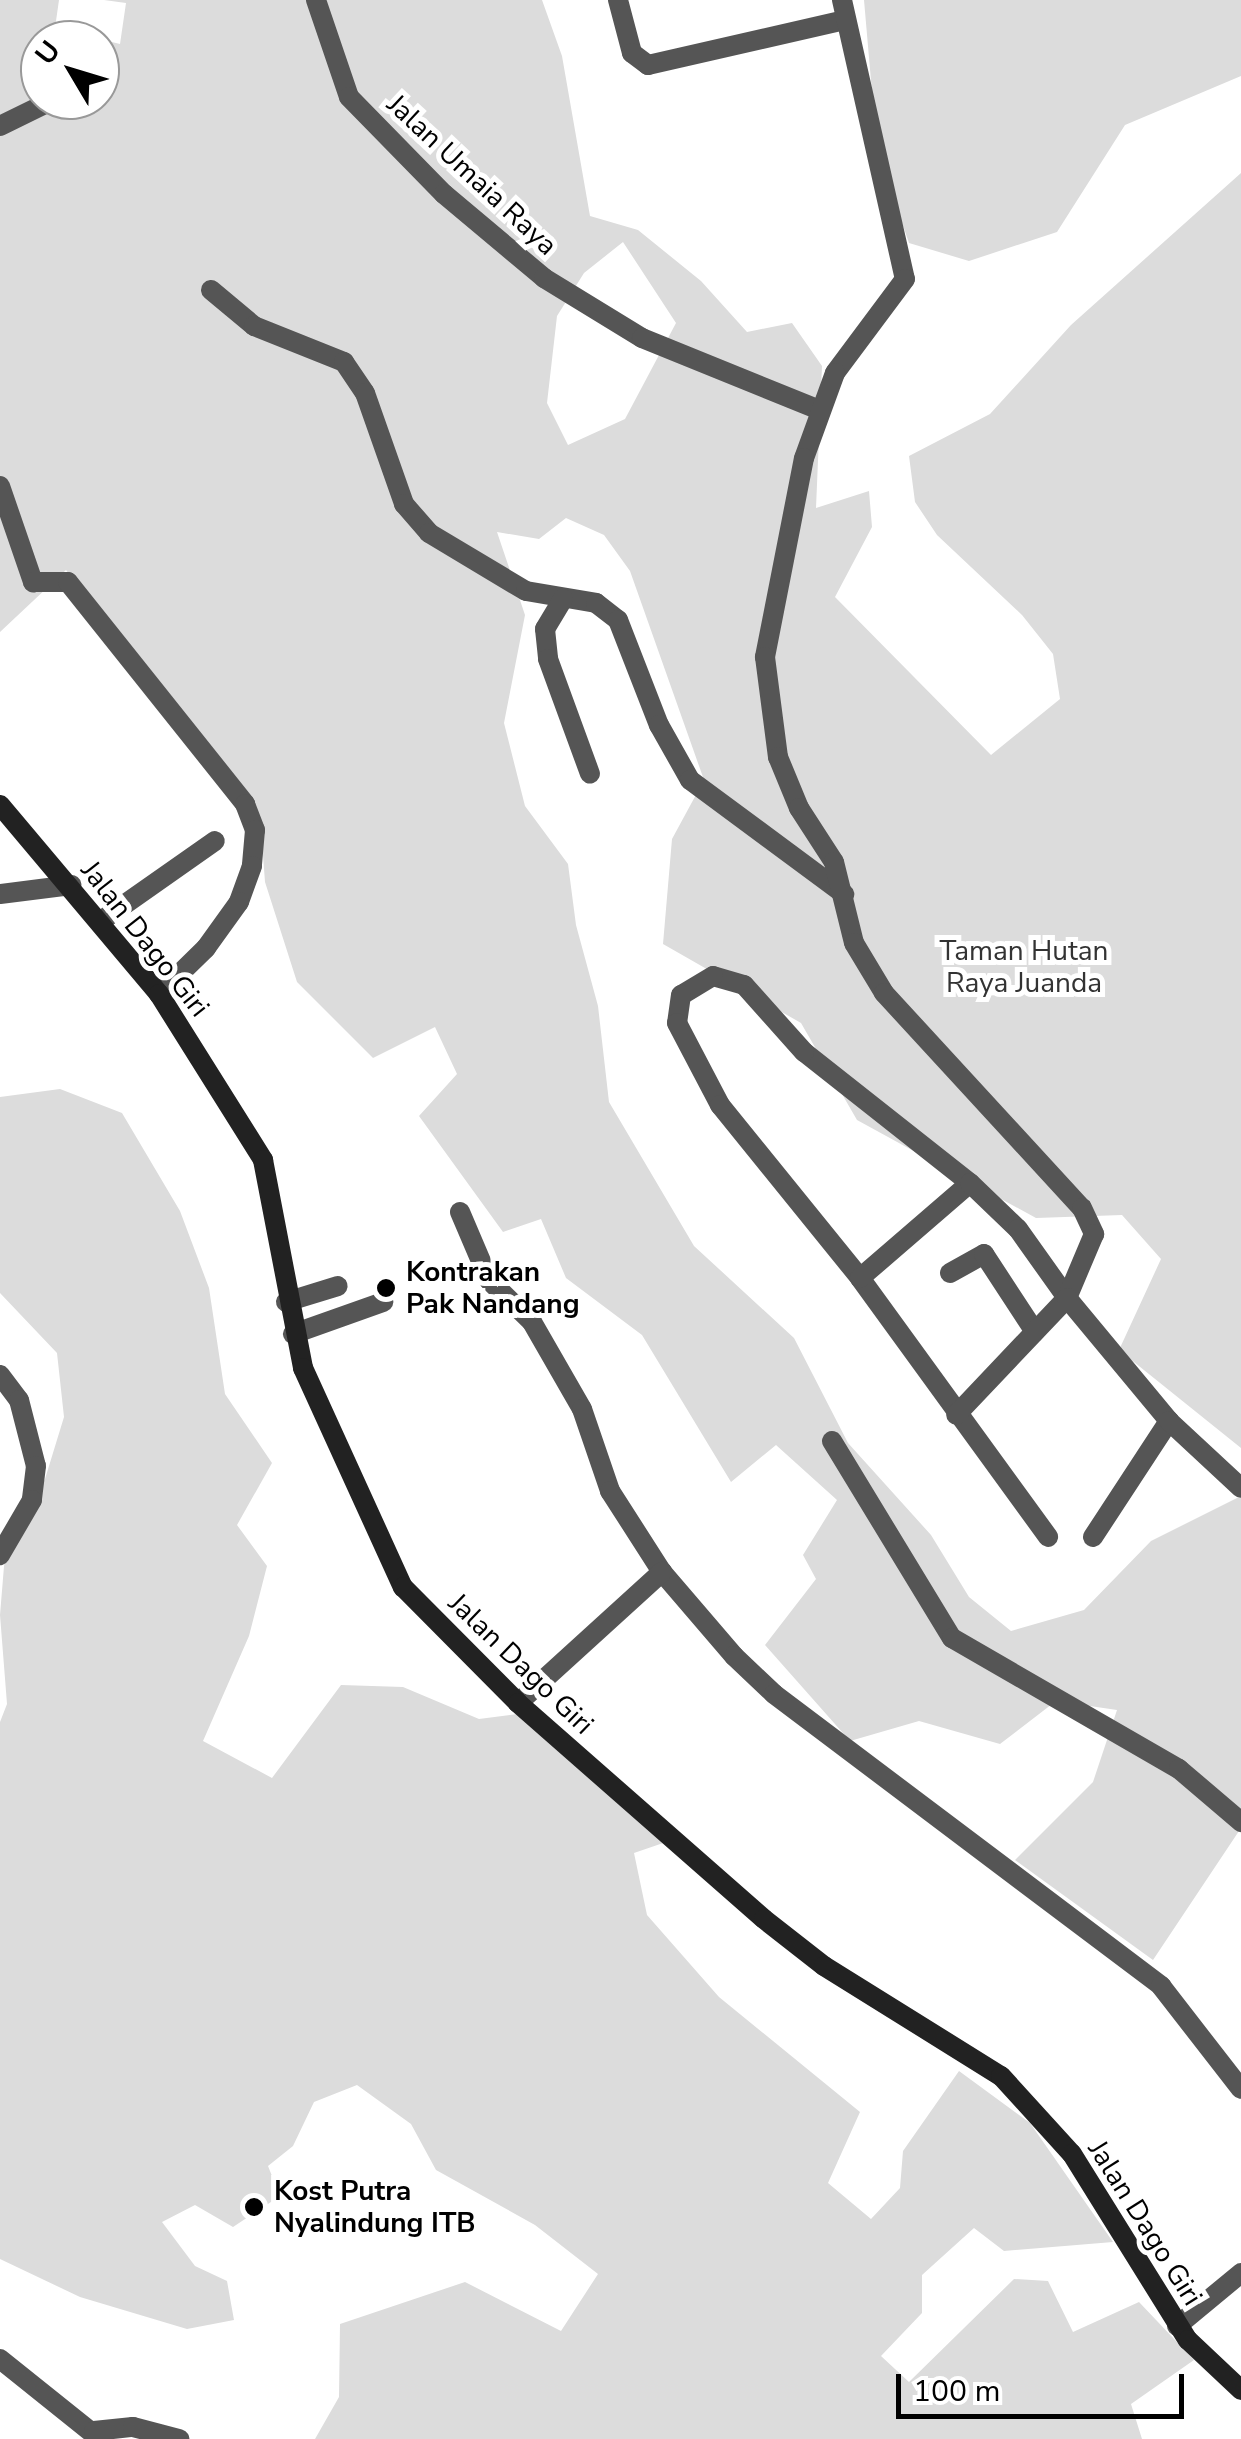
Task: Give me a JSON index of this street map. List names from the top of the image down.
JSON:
{
  "streets": {
    "main road": ["Jalan Dago Giri"],
    "street": ["Jalan Umaia Raya"]
  },
  "parks": ["Taman Hutan Raya Juanda"],
  "places": ["Kontrakan Pak Nandang", "Kost Putra Nyalindung ITB"],
  "scale_bar": "100 m",
  "north": "top left"
}
